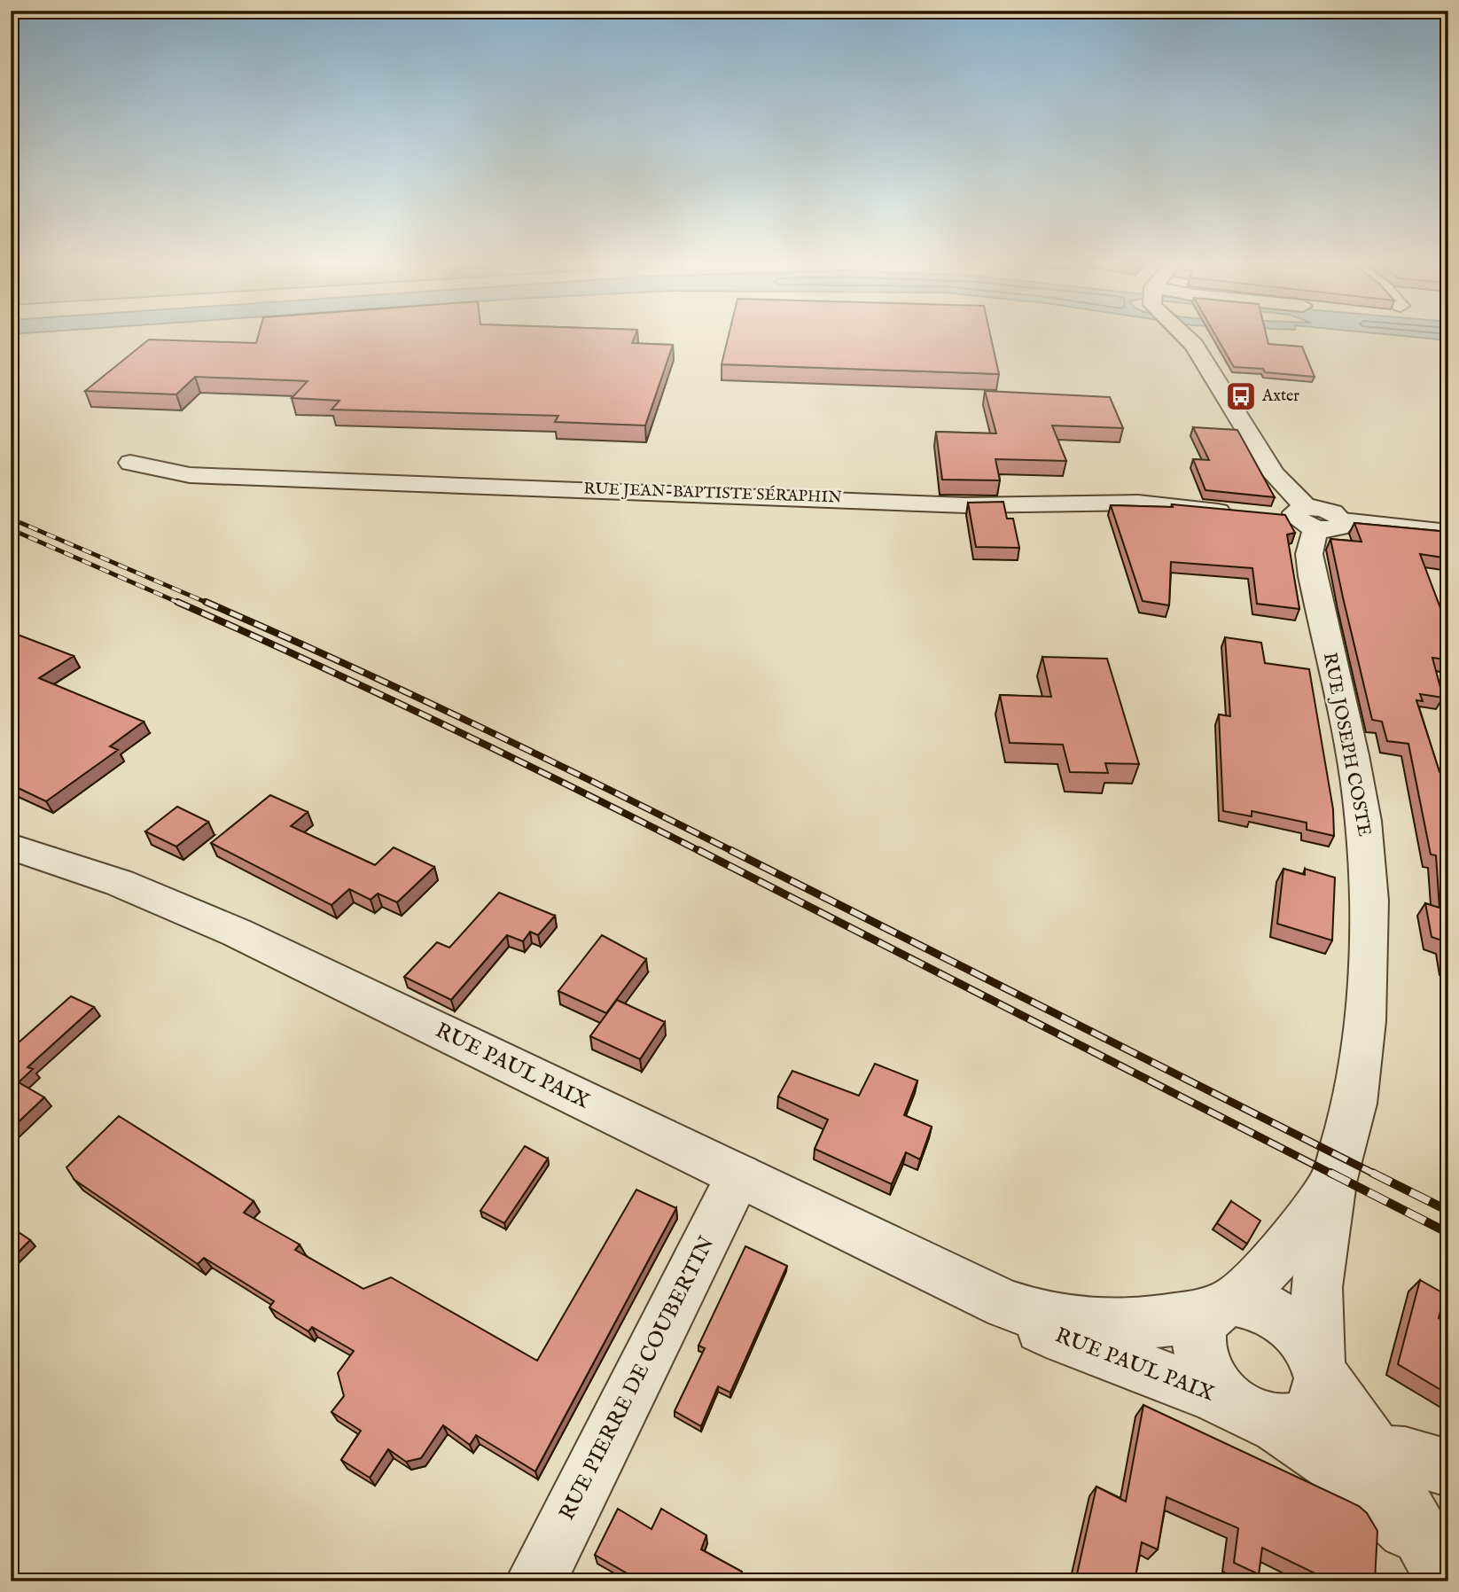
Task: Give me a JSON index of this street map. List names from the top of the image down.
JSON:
{
  "streets": {
    "street": [
      "RUE JEAN-BAPTISTE SÉRAPHIN",
      "RUE JOSEPH COSTE",
      "RUE PAUL PAIX",
      "RUE PIERRE DE COUBERTIN"
    ]
  },
  "crossings": [
    ["RUE JOSEPH COSTE", "RUE PAUL PAIX"],
    ["RUE PAUL PAIX", "RUE PIERRE DE COUBERTIN"]
  ],
  "places": {
    "bus stop": ["Axter"]
  }
}
